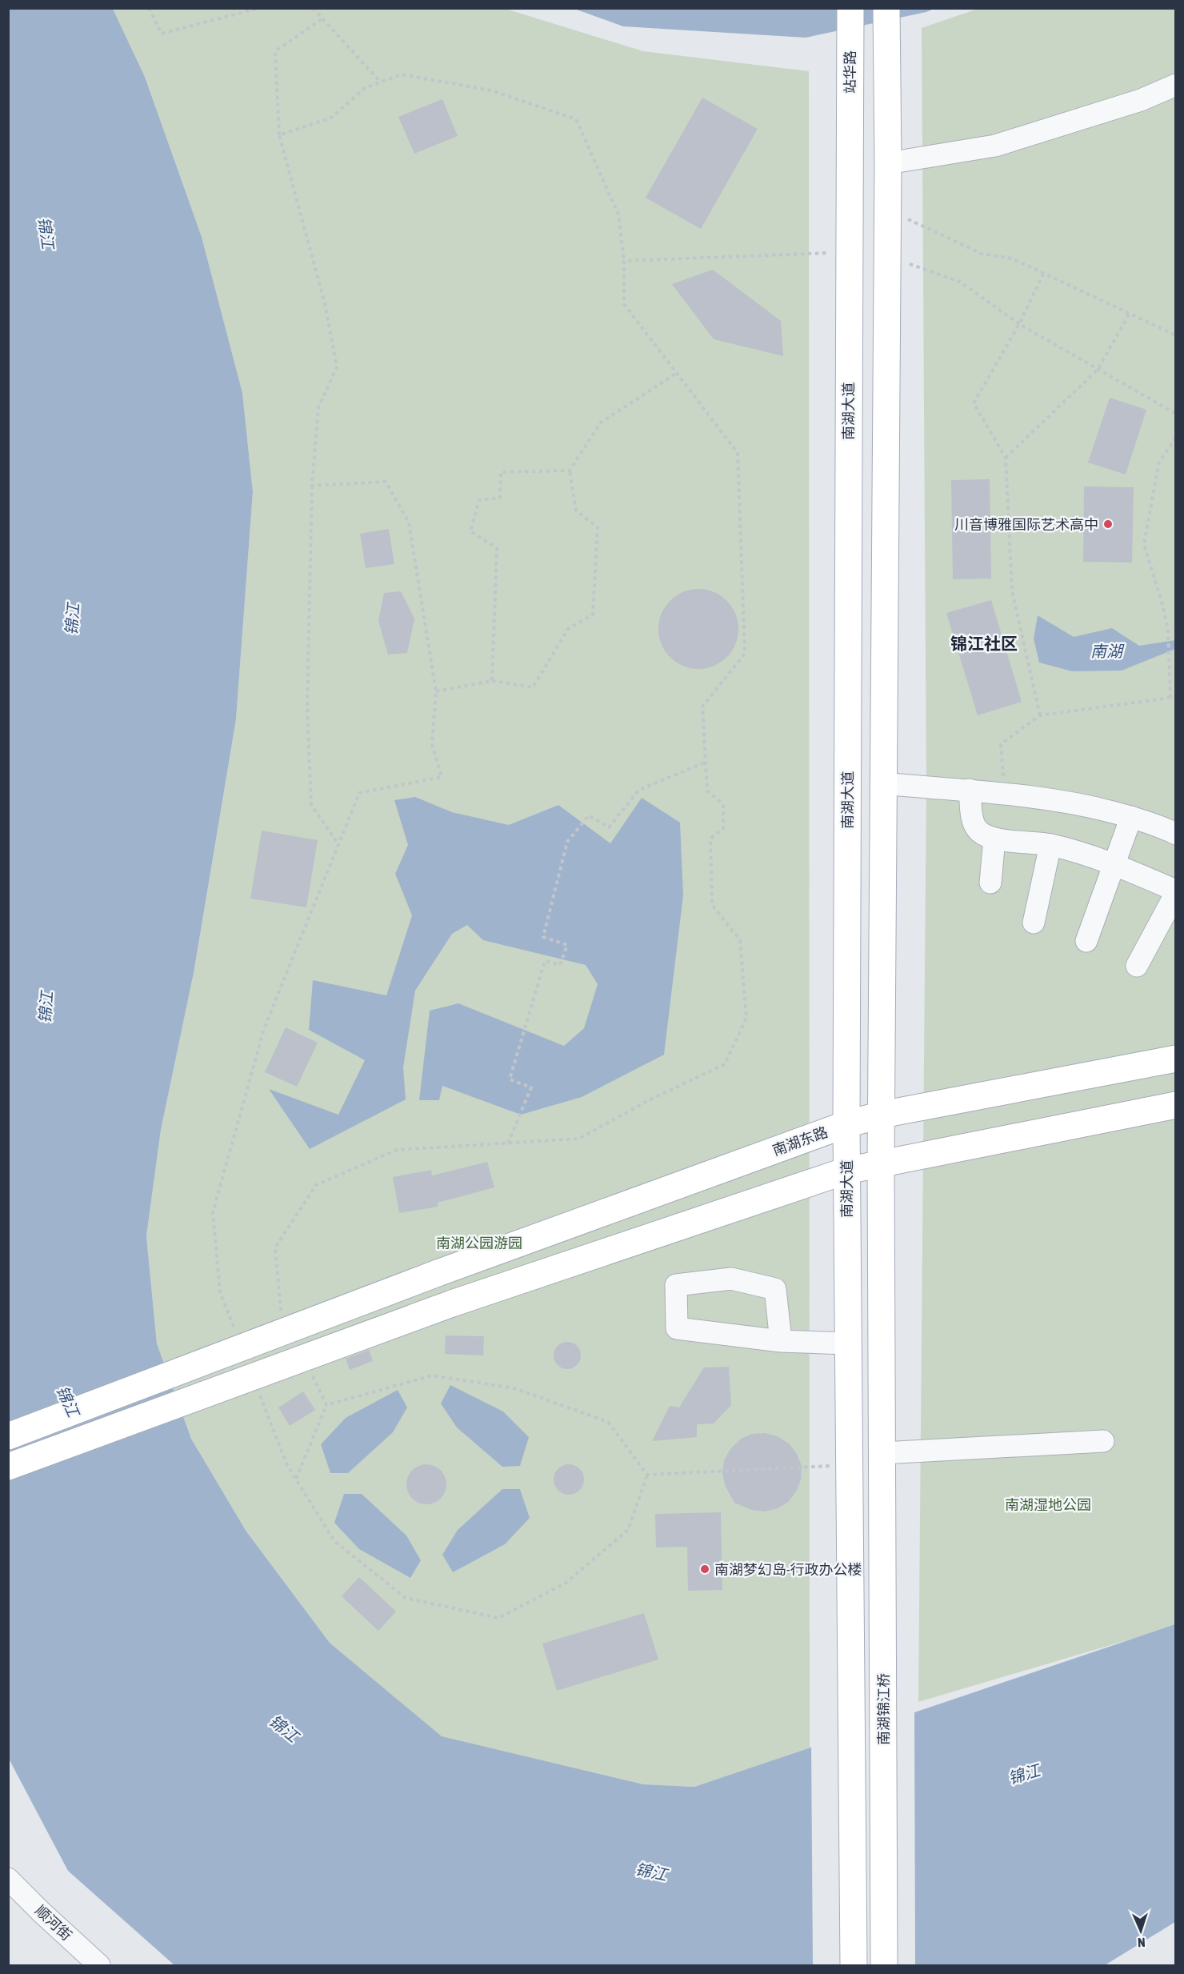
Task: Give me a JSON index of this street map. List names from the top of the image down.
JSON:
{
  "streets": {
    "main road": [
      "站华路",
      "南湖大道",
      "南湖东路",
      "南湖锦江桥"
    ],
    "street": ["顺河街"]
  },
  "crossings": [
    ["站华路", "南湖大道"],
    ["南湖大道", "南湖东路"]
  ],
  "districts": ["锦江社区"],
  "water": ["锦江", "南湖"],
  "parks": ["南湖公园游园", "南湖湿地公园"],
  "places": ["川音博雅国际艺术高中", "南湖梦幻岛-行政办公楼"],
  "north": "bottom"
}
